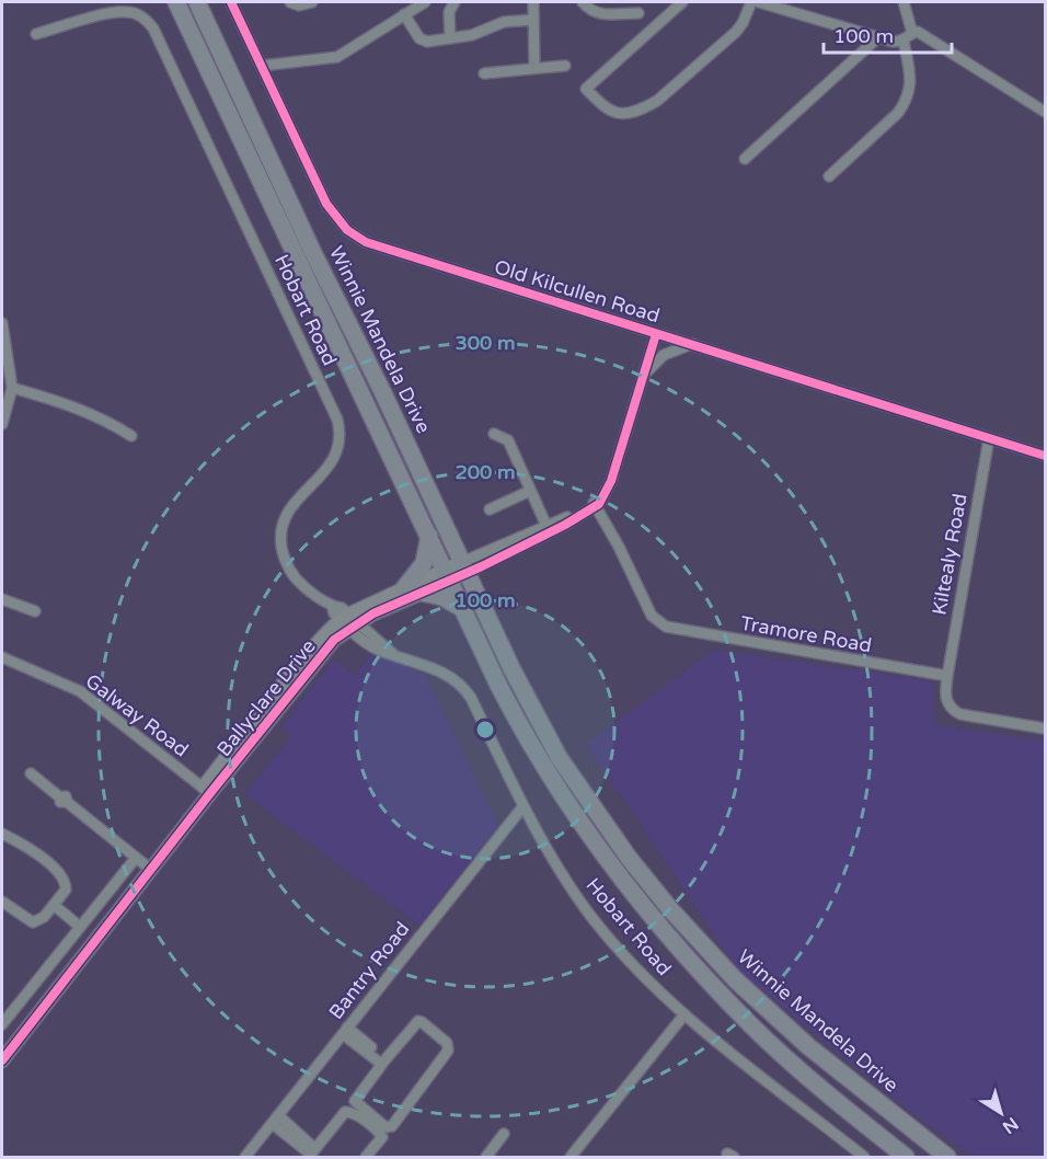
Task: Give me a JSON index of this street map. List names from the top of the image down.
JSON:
{
  "streets": {
    "main road": ["Winnie Mandela Drive"],
    "street": [
      "Old Kilcullen Road",
      "Hobart Road",
      "Kiltealy Road",
      "Tramore Road",
      "Ballyclare Drive",
      "Galway Road",
      "Bantry Road"
    ]
  },
  "crossings": [
    ["Old Kilcullen Road", "Kiltealy Road"],
    ["Old Kilcullen Road", "Ballyclare Drive"],
    ["Hobart Road", "Ballyclare Drive"],
    ["Hobart Road", "Bantry Road"],
    ["Winnie Mandela Drive", "Ballyclare Drive"],
    ["Kiltealy Road", "Tramore Road"],
    ["Tramore Road", "Ballyclare Drive"],
    ["Ballyclare Drive", "Galway Road"]
  ],
  "scale_bar": "100 m",
  "north": "bottom right",
  "rings": ["300 m", "200 m", "100 m"]
}
